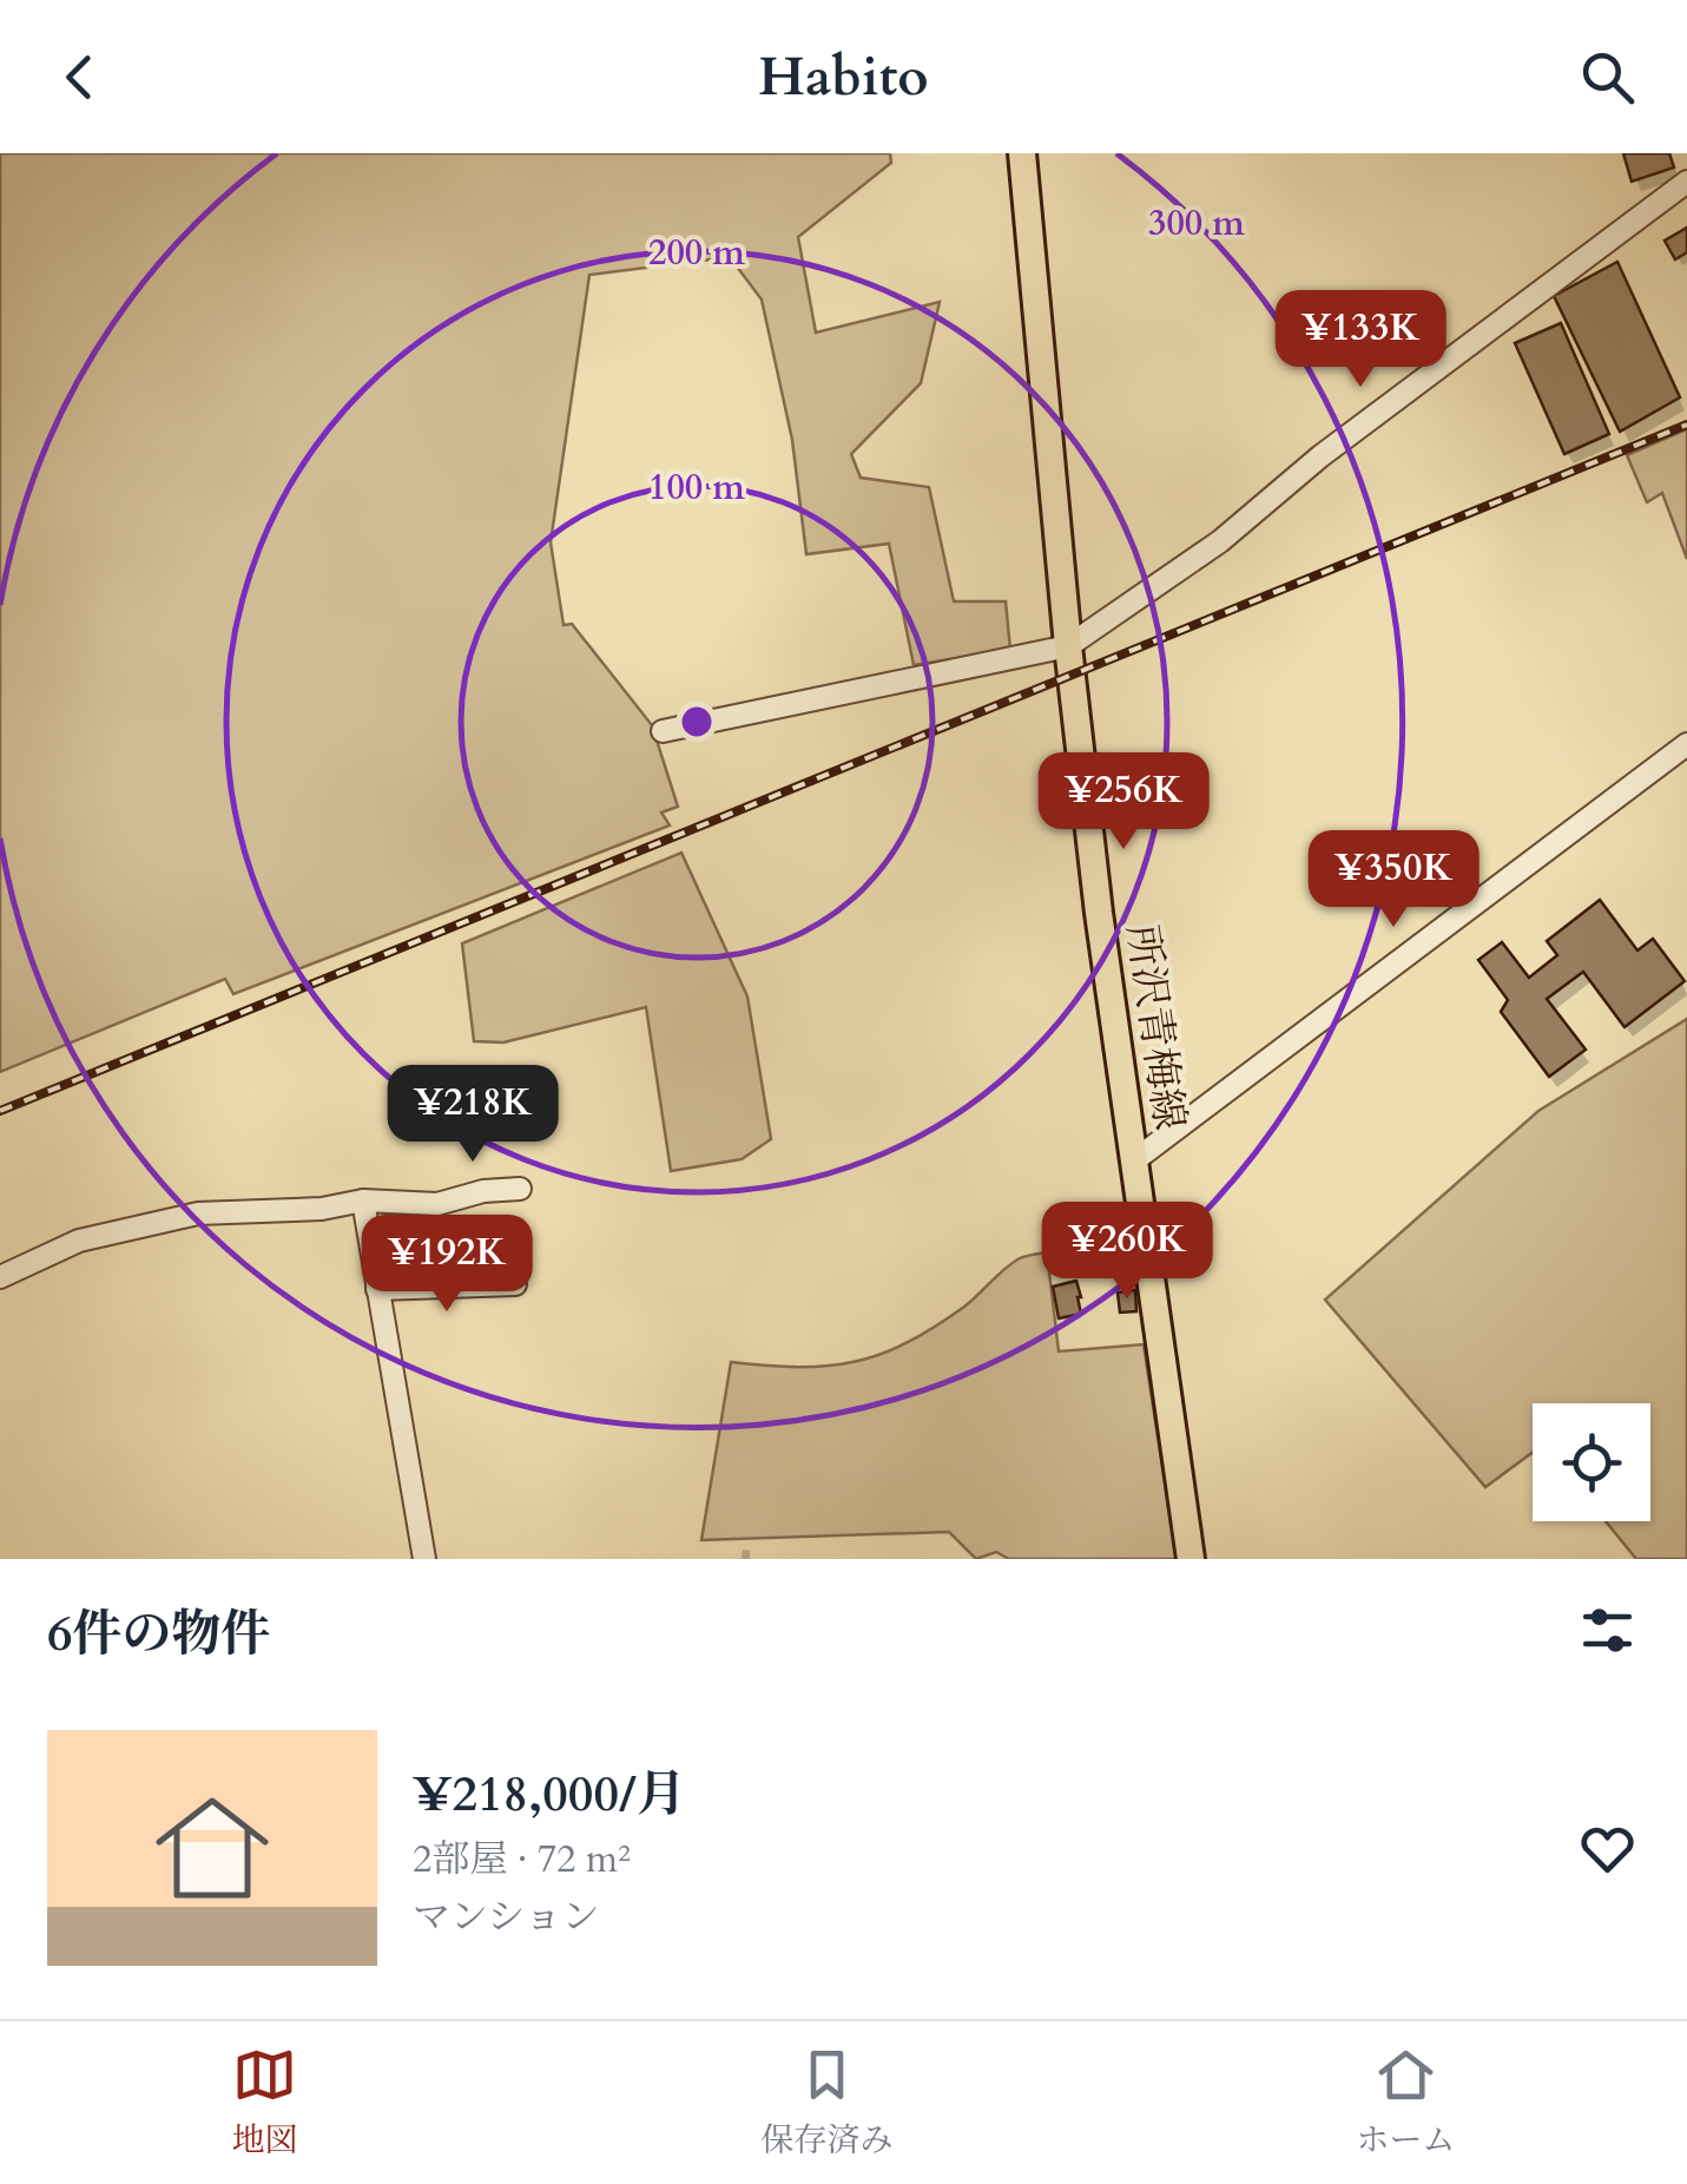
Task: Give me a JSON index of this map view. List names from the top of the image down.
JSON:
{
  "streets": {
    "main road": ["所沢青梅線"]
  },
  "page": {
    "header": "Habito",
    "price": [
      "¥133K",
      "¥256K",
      "¥350K",
      "¥218K",
      "¥260K",
      "¥192K"
    ],
    "heading": "6件の物件",
    "list": [
      {
        "name": "¥218,000/月",
        "note": "2部屋 · 72 m² · マンション"
      }
    ],
    "tabs": ["地図", "保存済み", "ホーム"]
  },
  "rings": ["300 m", "200 m", "100 m"]
}
